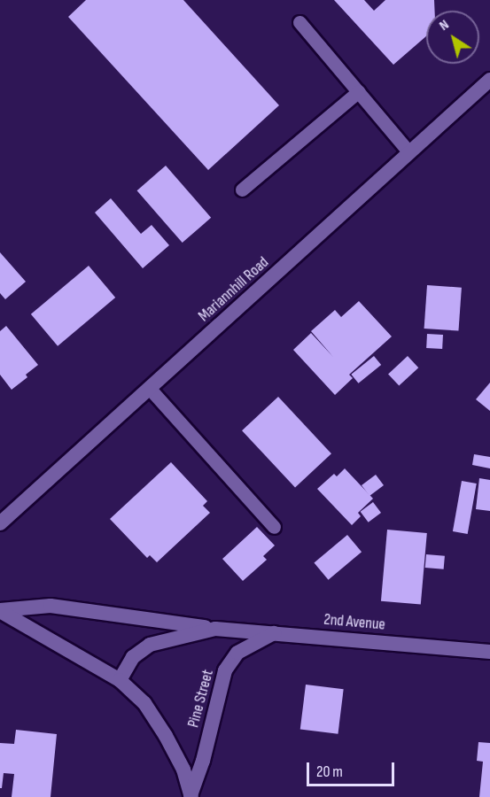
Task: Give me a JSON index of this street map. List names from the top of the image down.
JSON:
{
  "streets": {
    "street": ["Mariannhill Road", "2nd Avenue", "Pine Street"]
  },
  "crossings": [
    ["2nd Avenue", "Pine Street"]
  ],
  "scale_bar": "20 m",
  "north": "top left"
}
